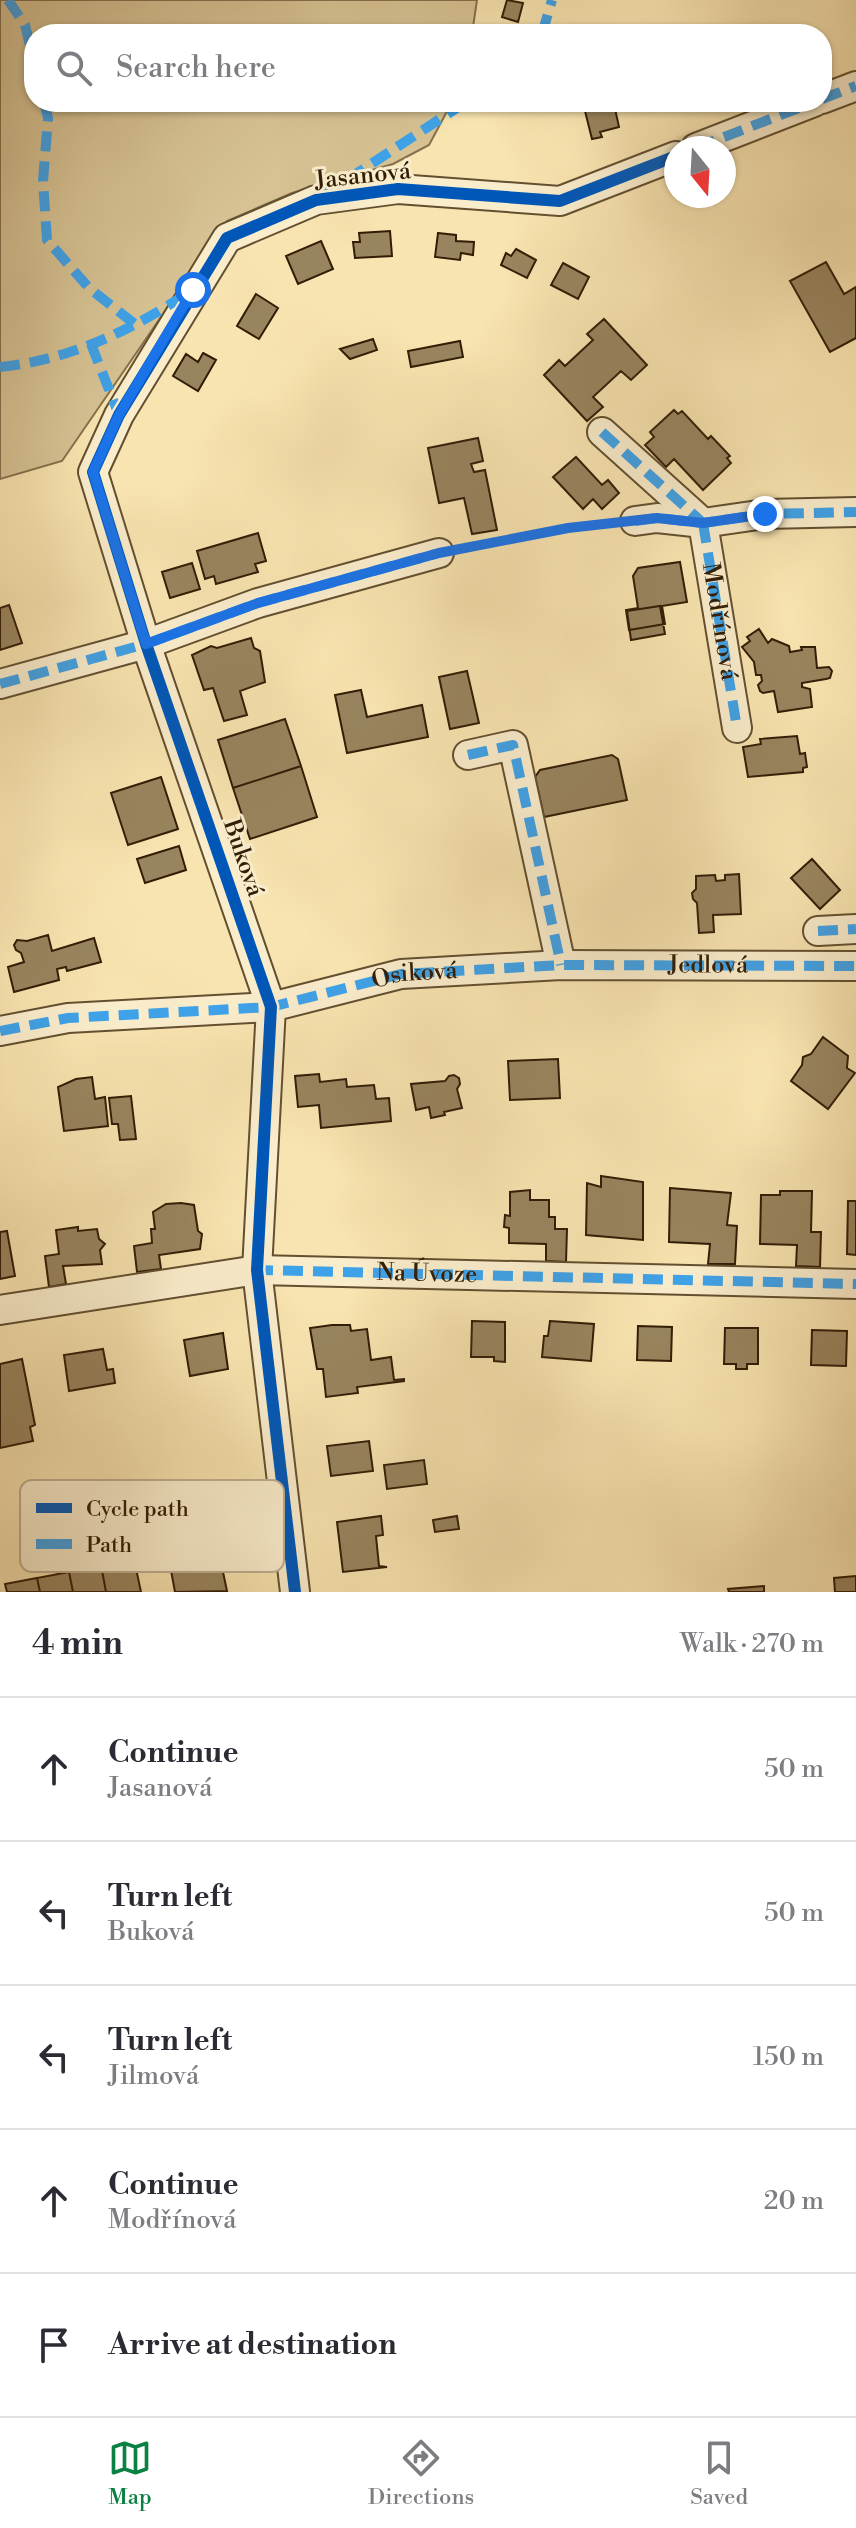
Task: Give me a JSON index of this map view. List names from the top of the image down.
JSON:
{
  "streets": {
    "street": [
      "Jasanová",
      "Modřínová",
      "Buková",
      "Jedlová",
      "Osiková",
      "Na Úvoze"
    ]
  },
  "crossings": [
    ["Jasanová", "Buková"],
    ["Buková", "Osiková"],
    ["Buková", "Na Úvoze"],
    ["Jedlová", "Osiková"]
  ],
  "legend": ["Cycle path", "Path"],
  "north": "bottom",
  "page": {
    "search": "Search here",
    "heading": ["4 min", "Walk · 270 m"],
    "list": [
      ["Continue", "Jasanová", "50 m"],
      ["Turn left", "Buková", "50 m"],
      ["Turn left", "Jilmová", "150 m"],
      ["Continue", "Modřínová", "20 m"],
      "Arrive at destination"
    ],
    "nav": ["Map", "Directions", "Saved"]
  }
}
